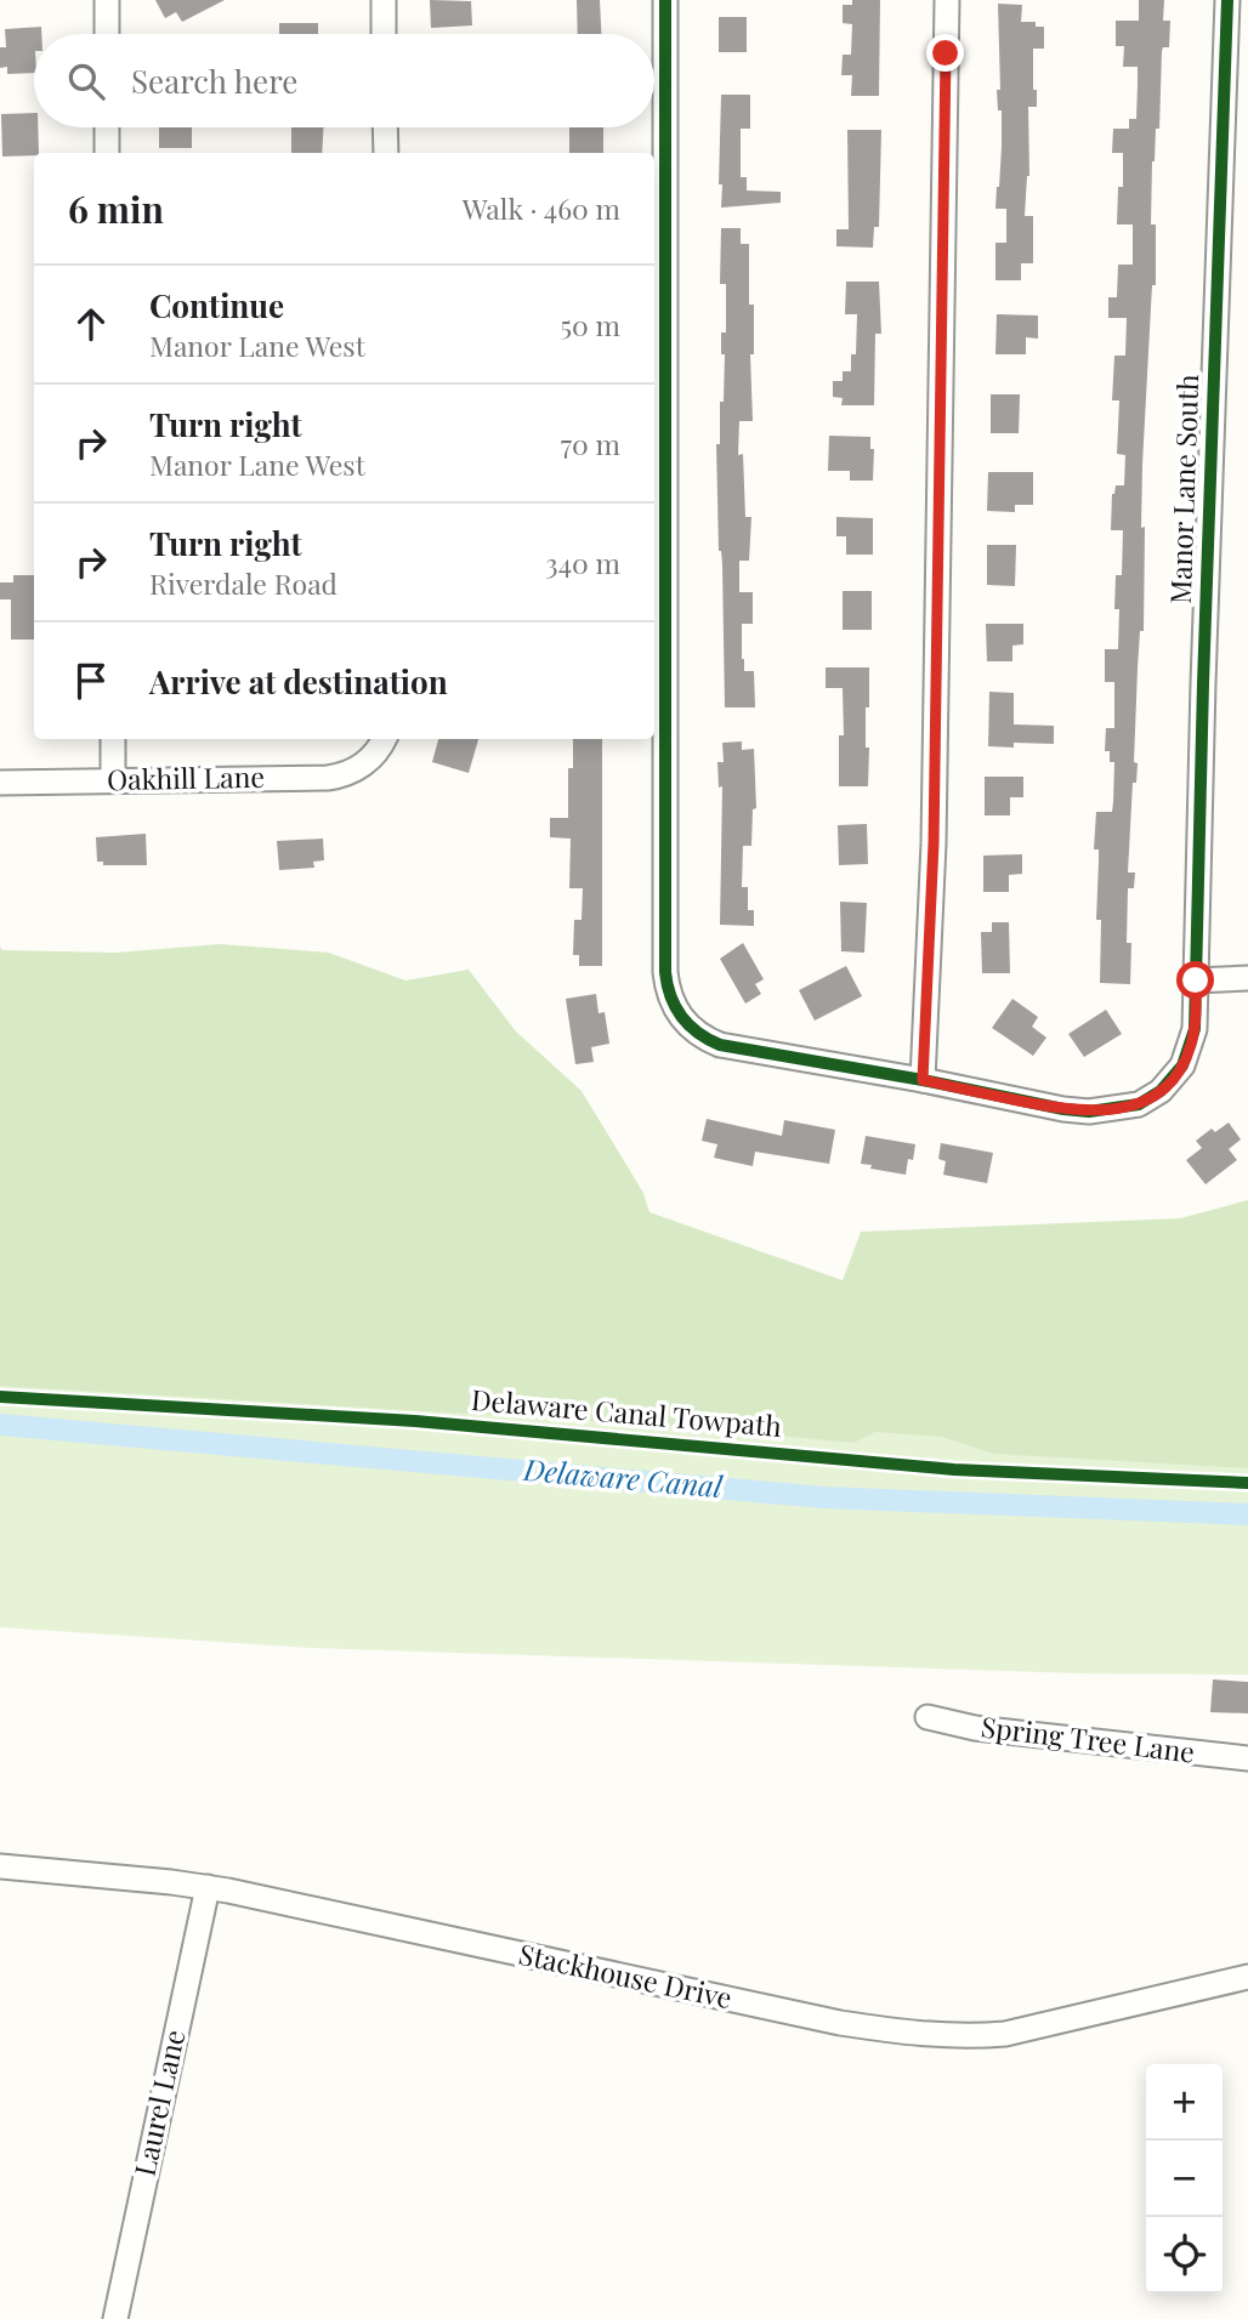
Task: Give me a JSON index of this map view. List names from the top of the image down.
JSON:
{
  "streets": {
    "street": [
      "Manor Lane South",
      "Oakhill Lane",
      "Spring Tree Lane",
      "Stackhouse Drive",
      "Laurel Lane"
    ],
    "cycle path": ["Delaware Canal Towpath"]
  },
  "crossings": [
    ["Stackhouse Drive", "Laurel Lane"]
  ],
  "water": ["Delaware Canal"],
  "page": {
    "search": "Search here",
    "heading": ["6 min", "Walk · 460 m"],
    "list": [
      ["Continue", "Manor Lane West", "50 m"],
      ["Turn right", "Manor Lane West", "70 m"],
      ["Turn right", "Riverdale Road", "340 m"],
      "Arrive at destination"
    ],
    "map_buttons": ["+", "−"]
  }
}
